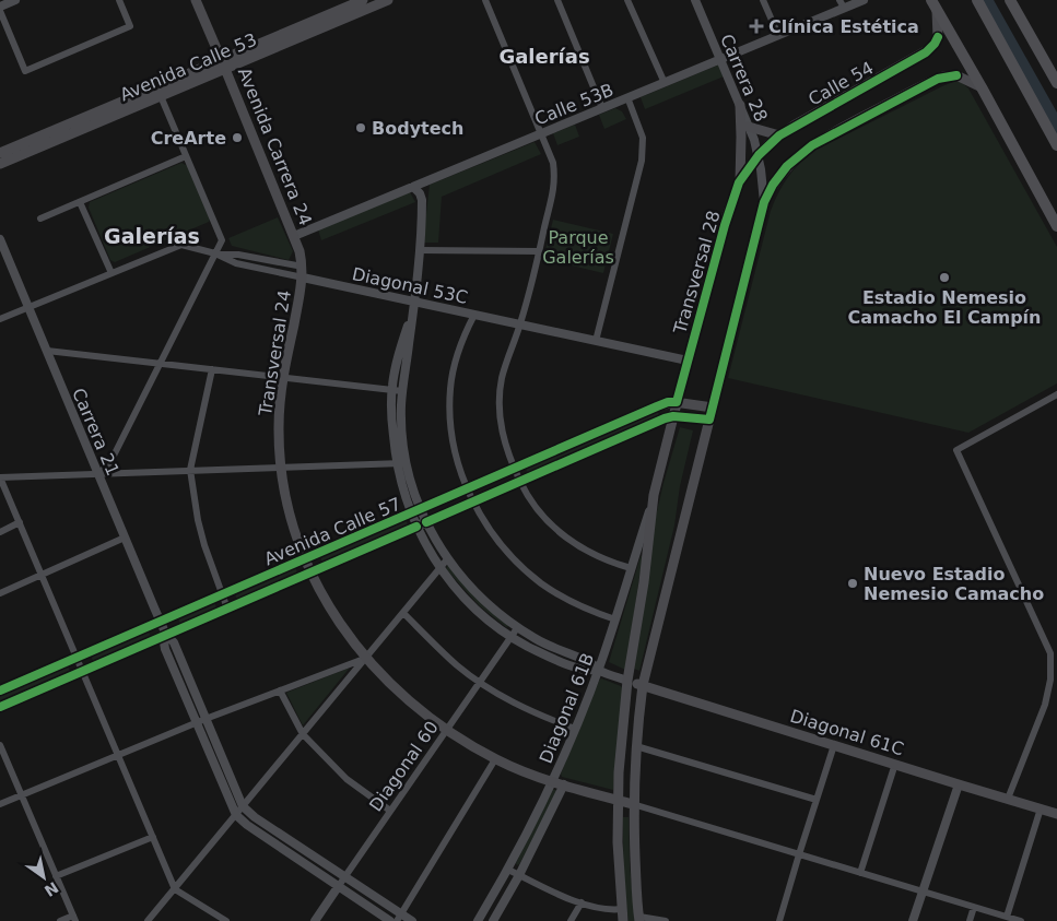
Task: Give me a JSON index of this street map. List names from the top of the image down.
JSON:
{
  "streets": {
    "main road": [
      "Avenida Calle 53",
      "Calle 54",
      "Avenida Carrera 24",
      "Transversal 28",
      "Transversal 24",
      "Avenida Calle 57",
      "Diagonal 61C"
    ],
    "street": [
      "Carrera 28",
      "Calle 53B",
      "Diagonal 53C",
      "Carrera 21",
      "Diagonal 61B",
      "Diagonal 60"
    ]
  },
  "crossings": [
    ["Avenida Calle 53", "Avenida Carrera 24"],
    ["Carrera 28", "Calle 54"],
    ["Carrera 28", "Calle 53B"],
    ["Carrera 28", "Transversal 28"],
    ["Calle 54", "Transversal 28"],
    ["Calle 53B", "Avenida Carrera 24"],
    ["Avenida Carrera 24", "Diagonal 53C"],
    ["Avenida Carrera 24", "Transversal 24"],
    ["Transversal 28", "Diagonal 53C"],
    ["Transversal 28", "Avenida Calle 57"],
    ["Transversal 28", "Diagonal 61B"],
    ["Transversal 28", "Diagonal 61C"],
    ["Diagonal 53C", "Transversal 24"],
    ["Transversal 24", "Avenida Calle 57"],
    ["Transversal 24", "Diagonal 61B"],
    ["Transversal 24", "Diagonal 60"],
    ["Carrera 21", "Avenida Calle 57"]
  ],
  "districts": ["Galerías", "Galerías"],
  "parks": ["Parque Galerías"],
  "places": {
    "health": ["Clínica Estética"],
    "other": [
      "Bodytech",
      "CreArte",
      "Estadio Nemesio Camacho El Campín",
      "Nuevo Estadio Nemesio Camacho"
    ]
  },
  "north": "bottom right"
}
